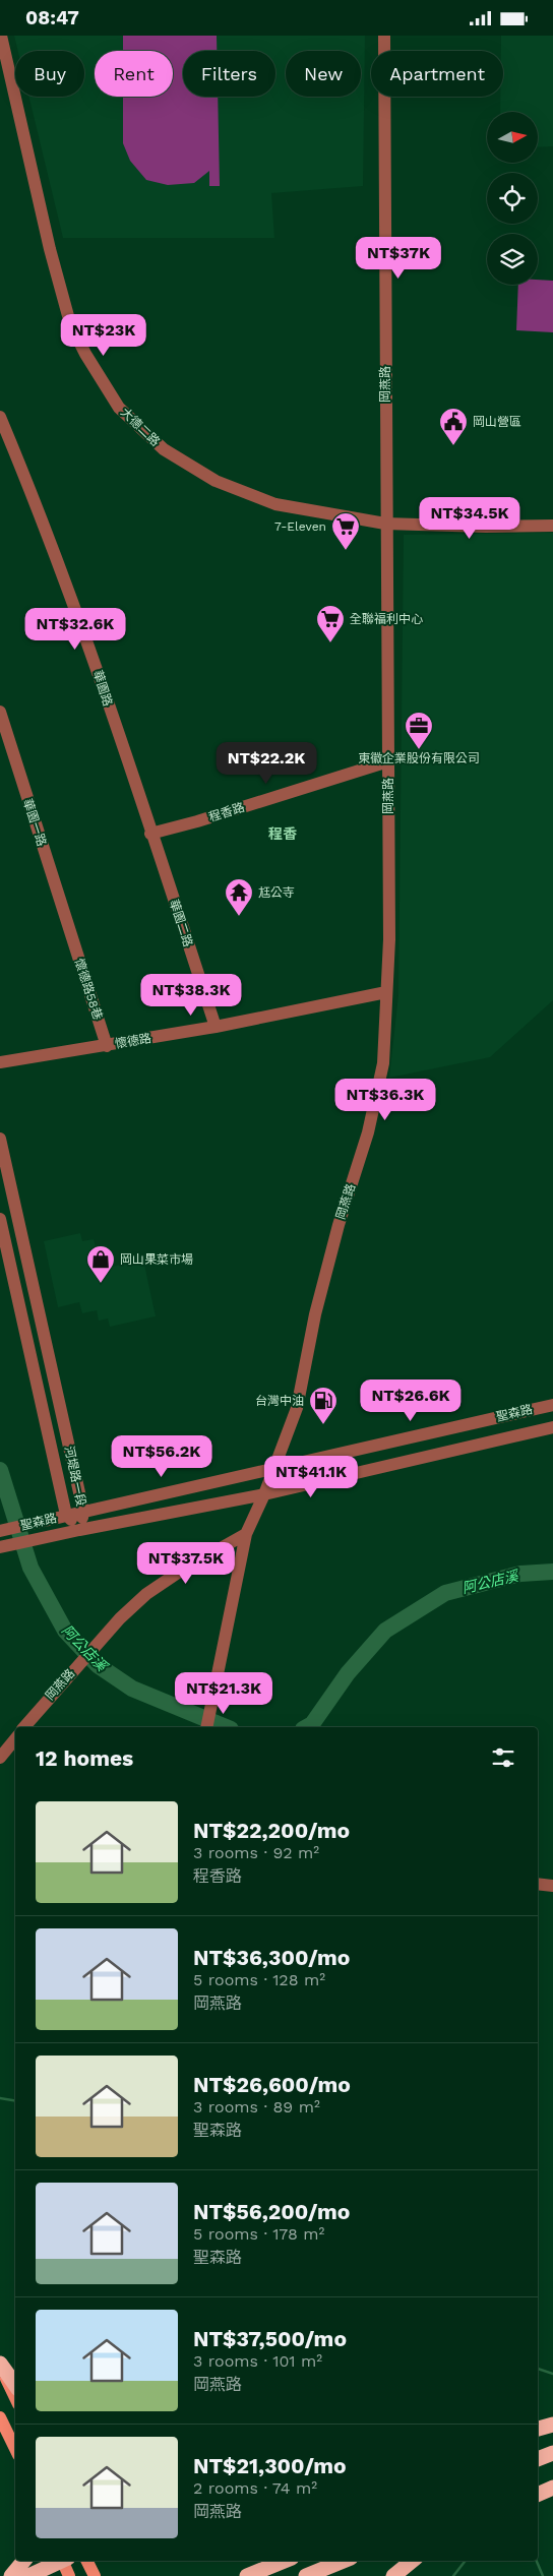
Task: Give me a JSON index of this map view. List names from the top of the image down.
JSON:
{
  "streets": {
    "street": [
      "岡燕路",
      "大德二路",
      "華園路",
      "程香路",
      "華園一路",
      "華園二路",
      "懷德路58巷",
      "懷德路",
      "聖森路",
      "河堤路一段"
    ]
  },
  "crossings": [
    ["岡燕路", "大德二路"],
    ["岡燕路", "程香路"],
    ["岡燕路", "懷德路"],
    ["岡燕路", "聖森路"],
    ["華園路", "程香路"],
    ["華園路", "華園二路"],
    ["華園一路", "懷德路58巷"],
    ["華園二路", "懷德路"],
    ["懷德路58巷", "懷德路"],
    ["聖森路", "河堤路一段"]
  ],
  "districts": ["程香"],
  "water": ["阿公店溪"],
  "places": {
    "public building": ["岡山營區"],
    "supermarket": ["7-Eleven", "全聯福利中心"],
    "office": ["東徽企業股份有限公司"],
    "temple": ["尪公寺"],
    "shop": ["岡山果菜市場"],
    "fuel station": ["台灣中油"]
  },
  "north": "right",
  "page": {
    "status": "08:47",
    "chip": [
      "Buy",
      "Rent",
      "Filters",
      "New",
      "Apartment"
    ],
    "price": [
      "NT$37K",
      "NT$23K",
      "NT$34.5K",
      "NT$32.6K",
      "NT$22.2K",
      "NT$38.3K",
      "NT$36.3K",
      "NT$26.6K",
      "NT$56.2K",
      "NT$41.1K",
      "NT$37.5K",
      "NT$21.3K"
    ],
    "heading": "12 homes",
    "list": [
      {
        "name": "NT$22,200/mo",
        "note": "3 rooms · 92 m² · 程香路"
      },
      {
        "name": "NT$36,300/mo",
        "note": "5 rooms · 128 m² · 岡燕路"
      },
      {
        "name": "NT$26,600/mo",
        "note": "3 rooms · 89 m² · 聖森路"
      },
      {
        "name": "NT$56,200/mo",
        "note": "5 rooms · 178 m² · 聖森路"
      },
      {
        "name": "NT$37,500/mo",
        "note": "3 rooms · 101 m² · 岡燕路"
      },
      {
        "name": "NT$21,300/mo",
        "note": "2 rooms · 74 m² · 岡燕路"
      }
    ]
  }
}
